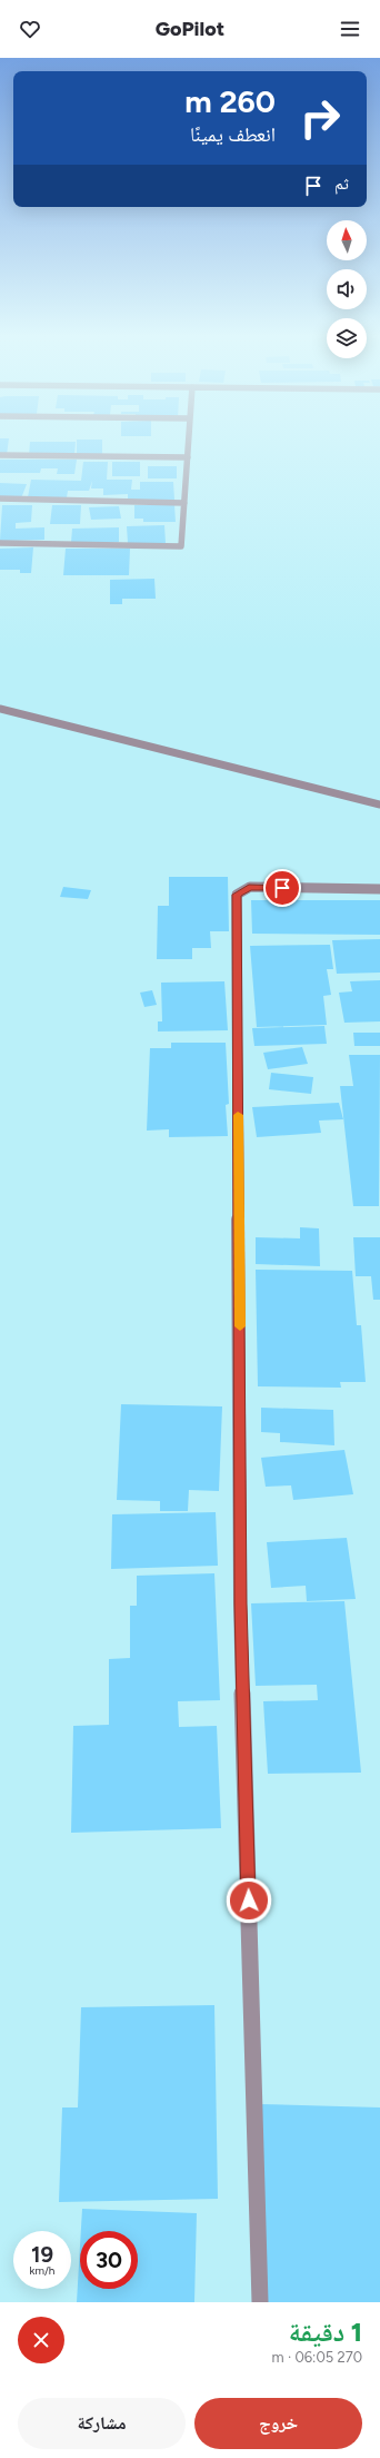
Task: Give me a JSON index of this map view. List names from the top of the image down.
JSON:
{
  "north": "top",
  "page": {
    "header": "GoPilot",
    "turn": ["260 m", "انعطف يمينًا"],
    "then": "ثم",
    "speed": "19 km/h",
    "limit": "30",
    "heading": ["1 دقيقة", "270 m · 06:05"],
    "buttons": ["خروج", "مشاركة"]
  }
}
